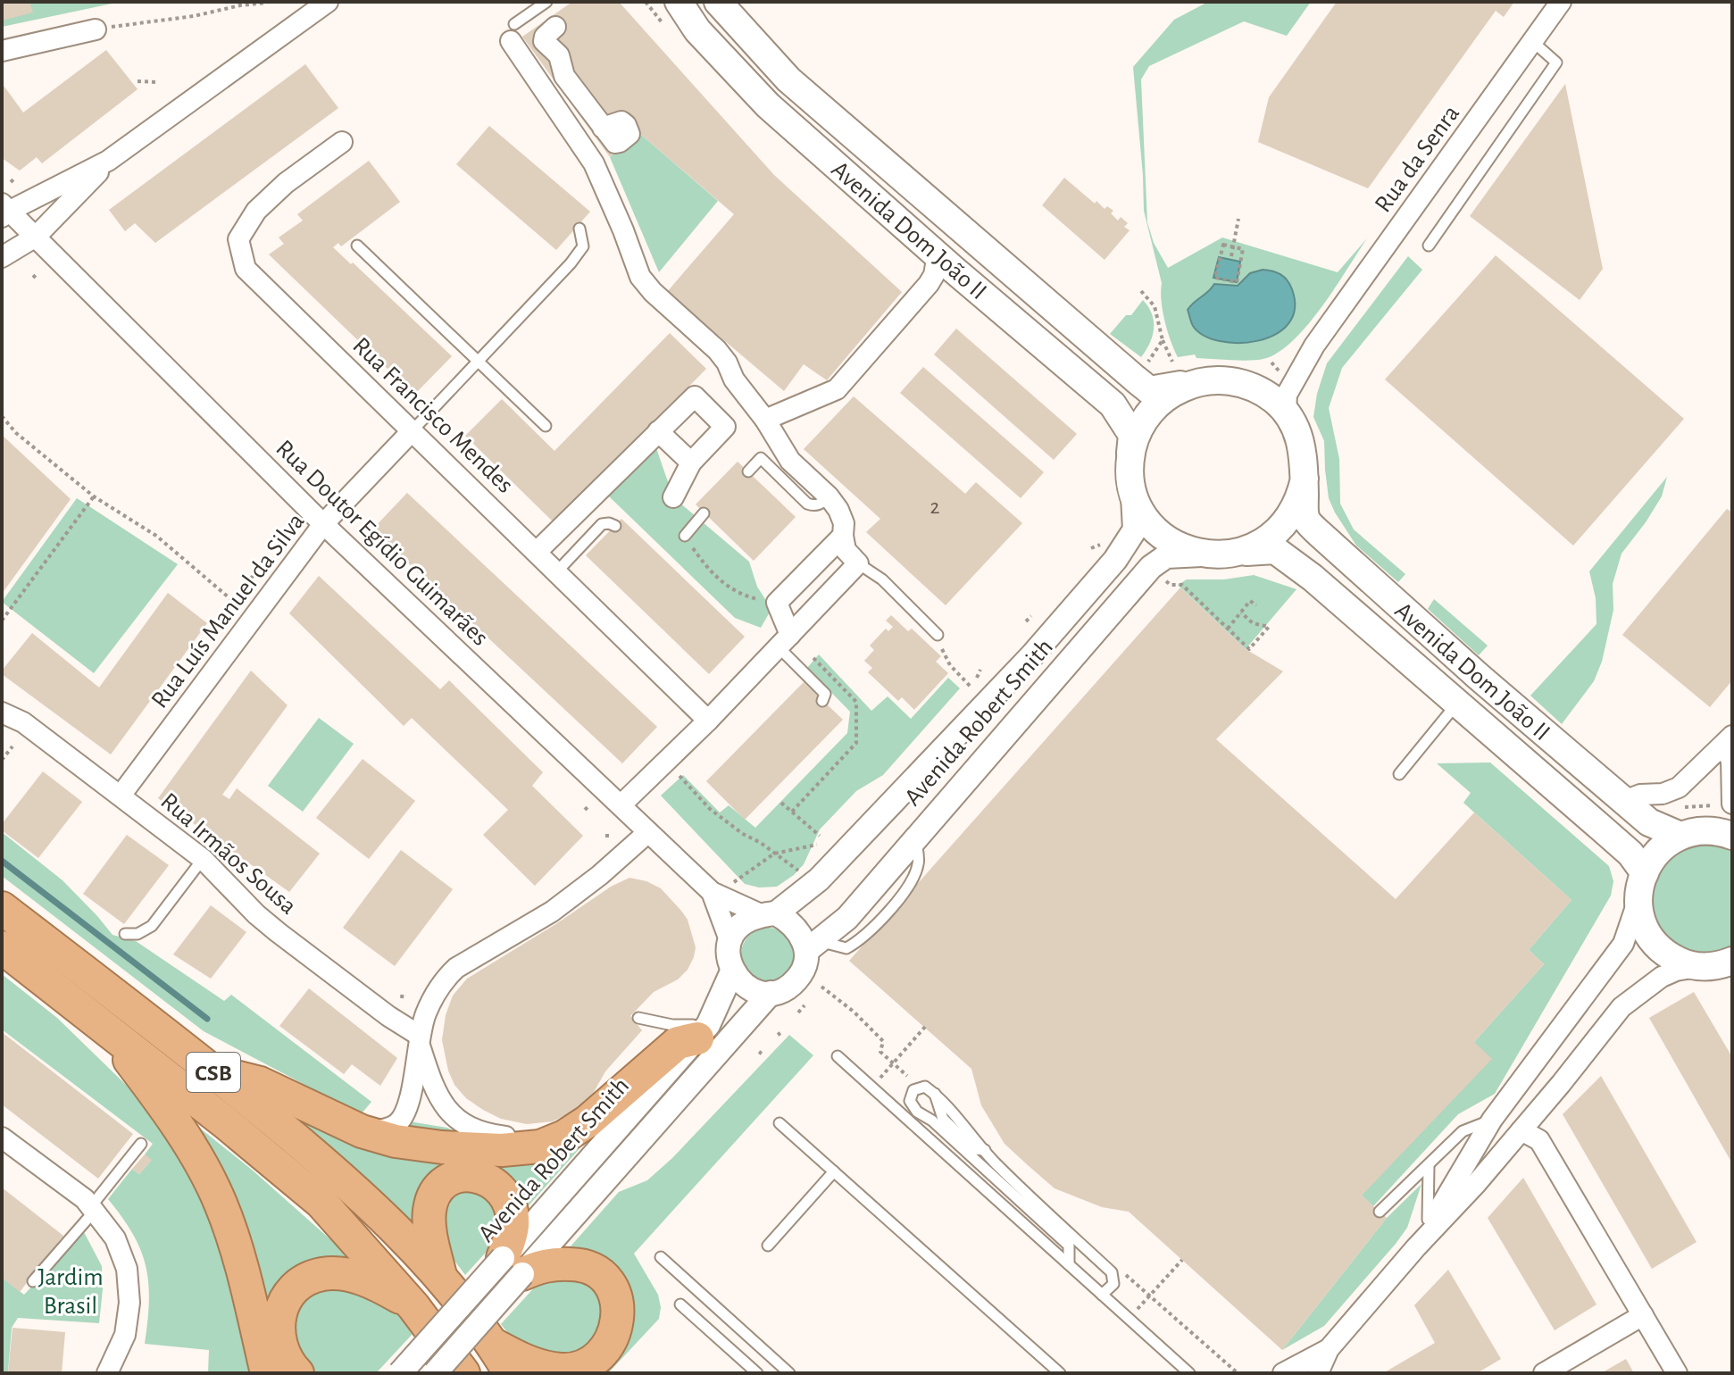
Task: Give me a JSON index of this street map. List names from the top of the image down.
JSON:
{
  "streets": {
    "highway": ["CSB"],
    "main road": ["Avenida Dom João II"],
    "street": [
      "Rua da Senra",
      "Rua Francisco Mendes",
      "Rua Doutor Egídio Guimarães",
      "Rua Luís Manuel da Silva",
      "Avenida Robert Smith",
      "Rua Irmãos Sousa"
    ]
  },
  "crossings": [
    ["Rua da Senra", "Avenida Dom João II"],
    ["Rua da Senra", "Avenida Robert Smith"],
    ["Avenida Dom João II", "Avenida Robert Smith"],
    ["Rua Francisco Mendes", "Rua Luís Manuel da Silva"],
    ["Rua Doutor Egídio Guimarães", "Rua Luís Manuel da Silva"],
    ["Rua Doutor Egídio Guimarães", "Avenida Robert Smith"],
    ["Rua Luís Manuel da Silva", "Rua Irmãos Sousa"]
  ],
  "parks": ["Jardim Brasil"],
  "house_numbers": ["2"]
}
